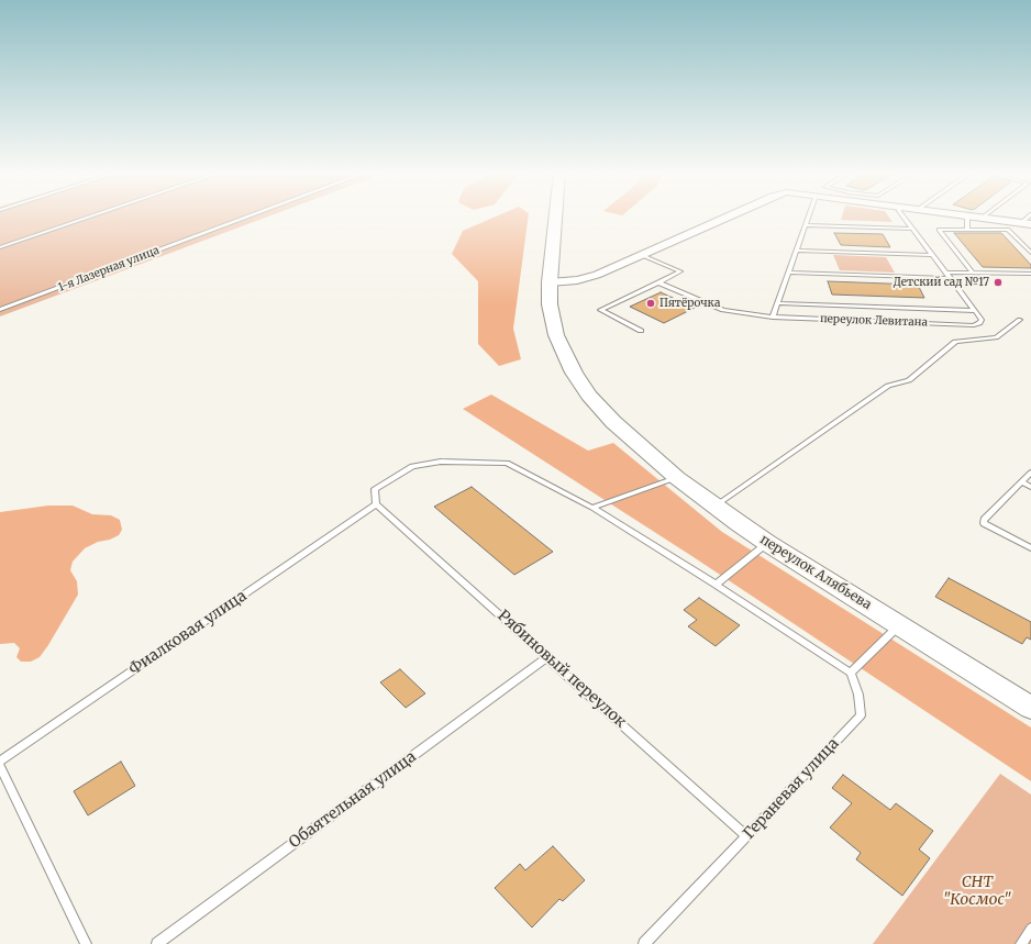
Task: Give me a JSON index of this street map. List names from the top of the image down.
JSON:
{
  "streets": {
    "main road": ["переулок Алябьева"],
    "lane": [
      "1-я Лазерная улица",
      "переулок Левитана",
      "Фиалковая улица",
      "Рябиновый переулок",
      "Гераневая улица",
      "Обаятельная улица"
    ]
  },
  "crossings": [
    ["Фиалковая улица", "Рябиновый переулок"],
    ["Рябиновый переулок", "Гераневая улица"],
    ["Рябиновый переулок", "Обаятельная улица"]
  ],
  "parks": ["СНТ \"Космос\""],
  "places": ["Детский сад №17", "Пятёрочка"]
}
